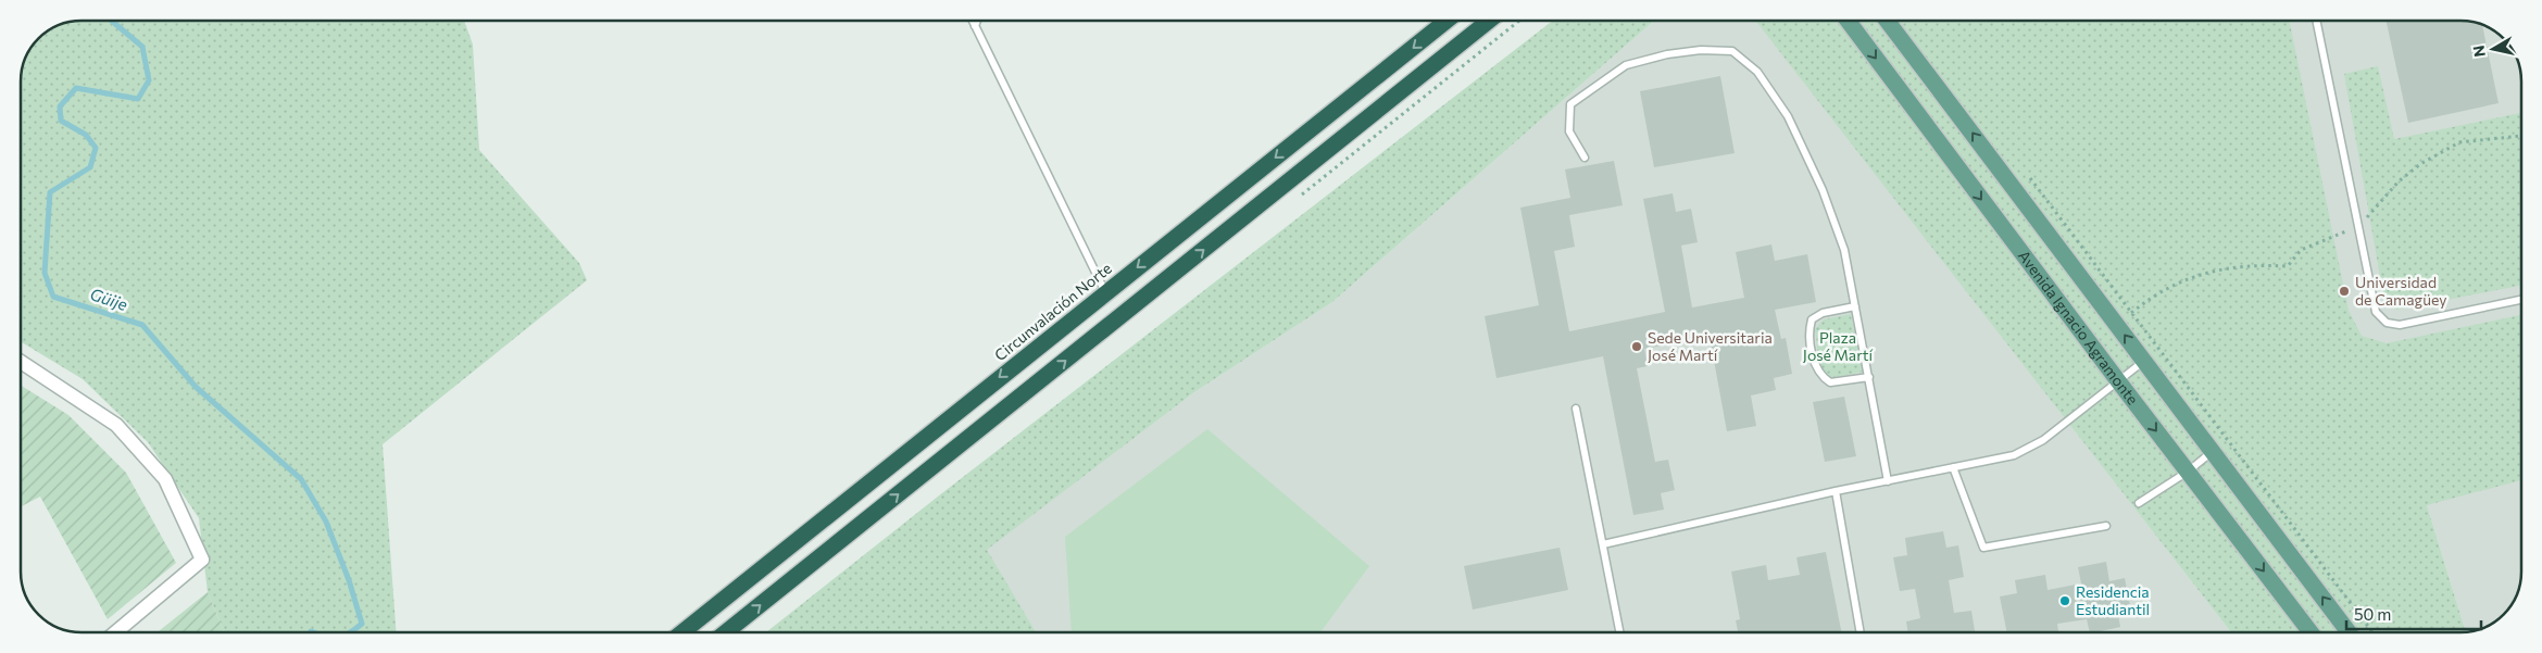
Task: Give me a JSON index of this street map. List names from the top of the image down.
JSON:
{
  "streets": {
    "highway": ["Circunvalación Norte"],
    "main road": ["Avenida Ignacio Agramonte"]
  },
  "water": ["Güije"],
  "parks": ["Plaza José Martí"],
  "places": ["Universidad de Camagüey", "Sede Universitaria José Martí", "Residencia Estudiantil"],
  "scale_bar": "50 m",
  "north": "left"
}
